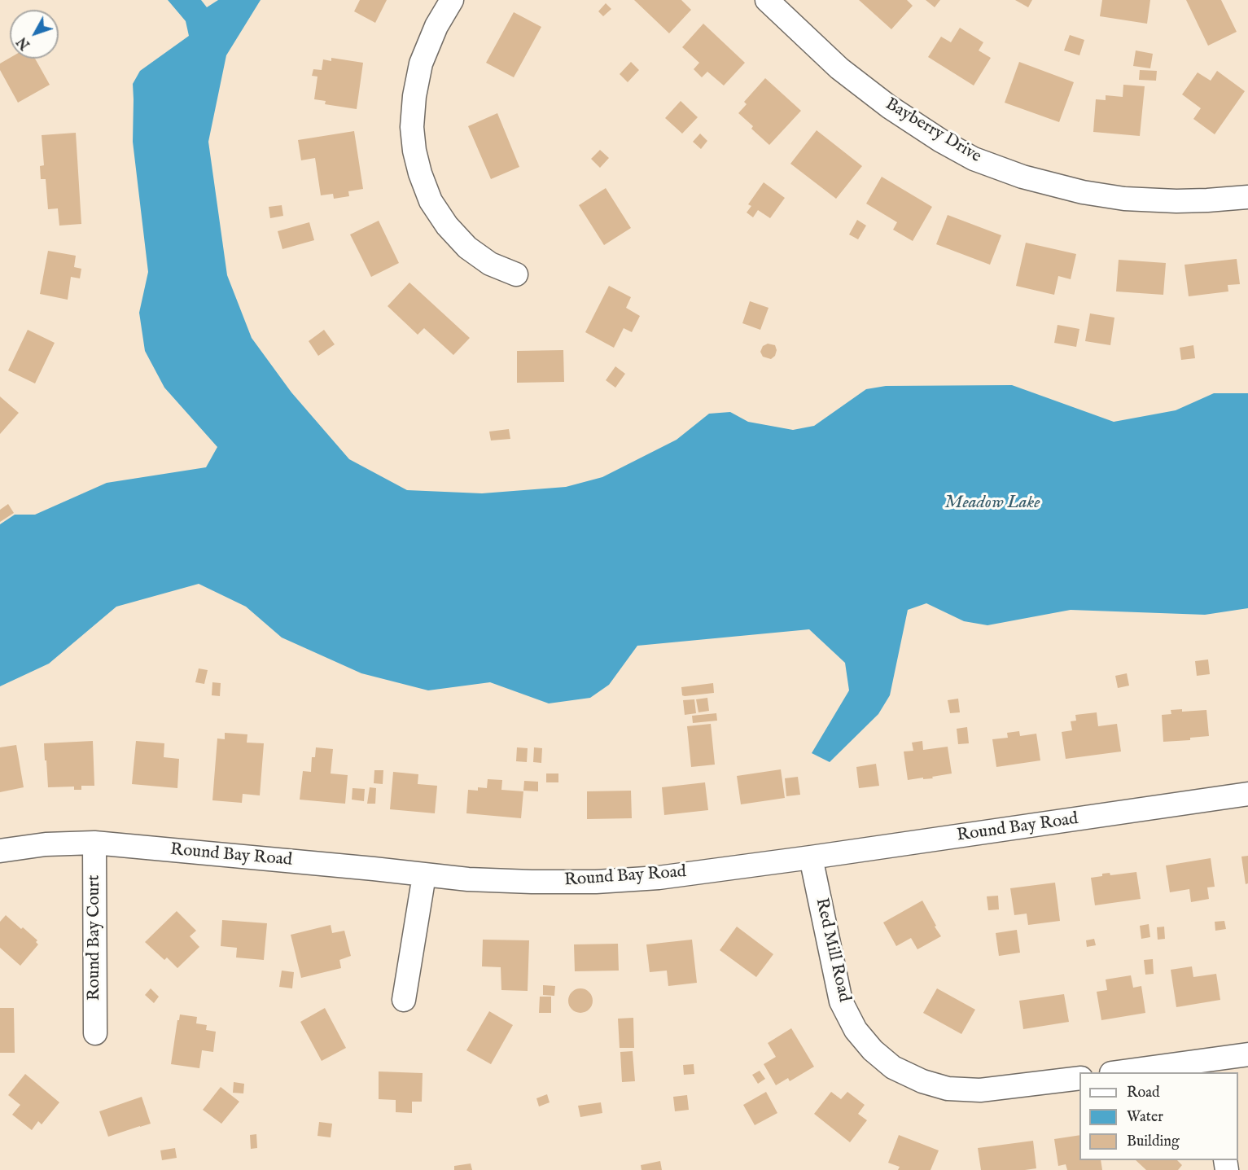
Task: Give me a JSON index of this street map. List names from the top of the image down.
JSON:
{
  "streets": {
    "street": [
      "Bayberry Drive",
      "Round Bay Road",
      "Round Bay Court",
      "Red Mill Road"
    ]
  },
  "crossings": [
    ["Round Bay Road", "Round Bay Court"],
    ["Round Bay Road", "Red Mill Road"]
  ],
  "water": ["Meadow Lake"],
  "legend": ["Road", "Water", "Building"],
  "north": "bottom left"
}
